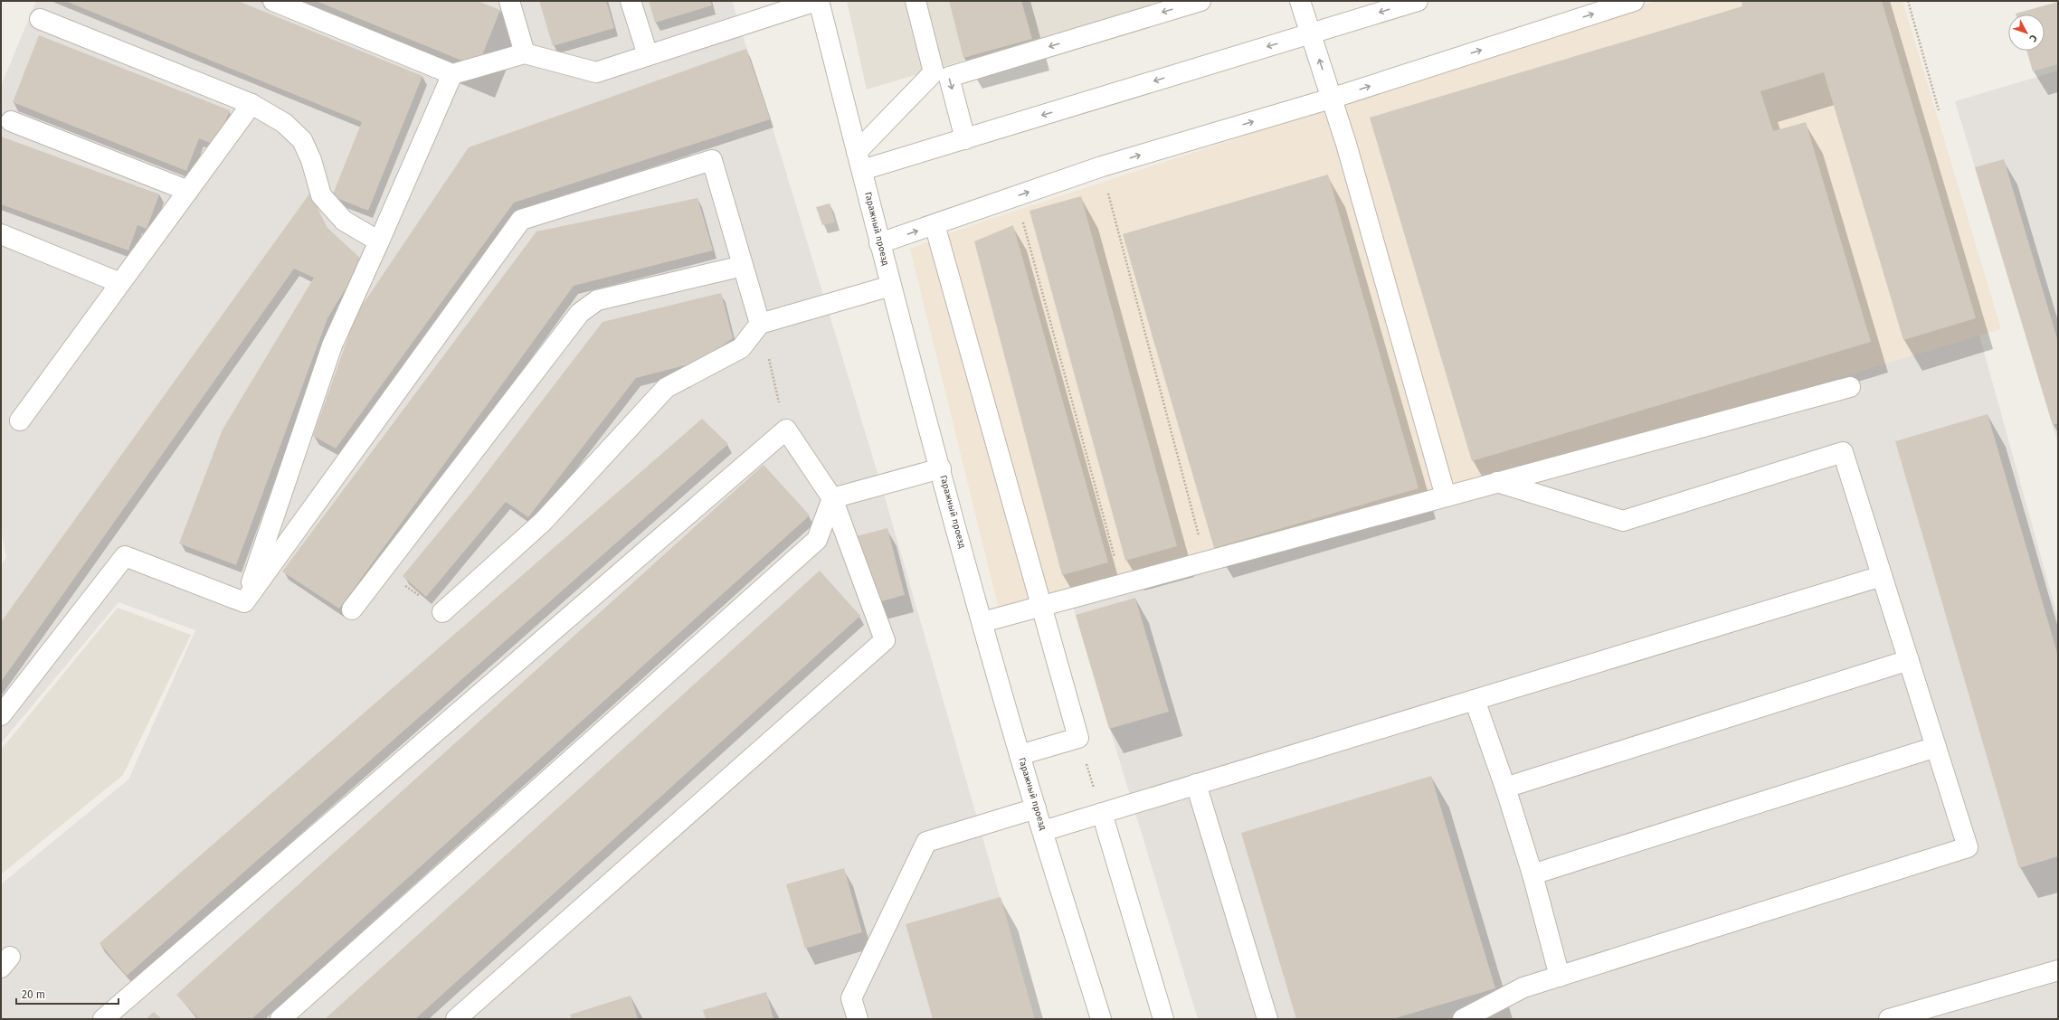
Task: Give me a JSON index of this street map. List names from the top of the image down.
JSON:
{
  "streets": {
    "street": ["Гаражный проезд"]
  },
  "scale_bar": "20 m",
  "north": "bottom right"
}
